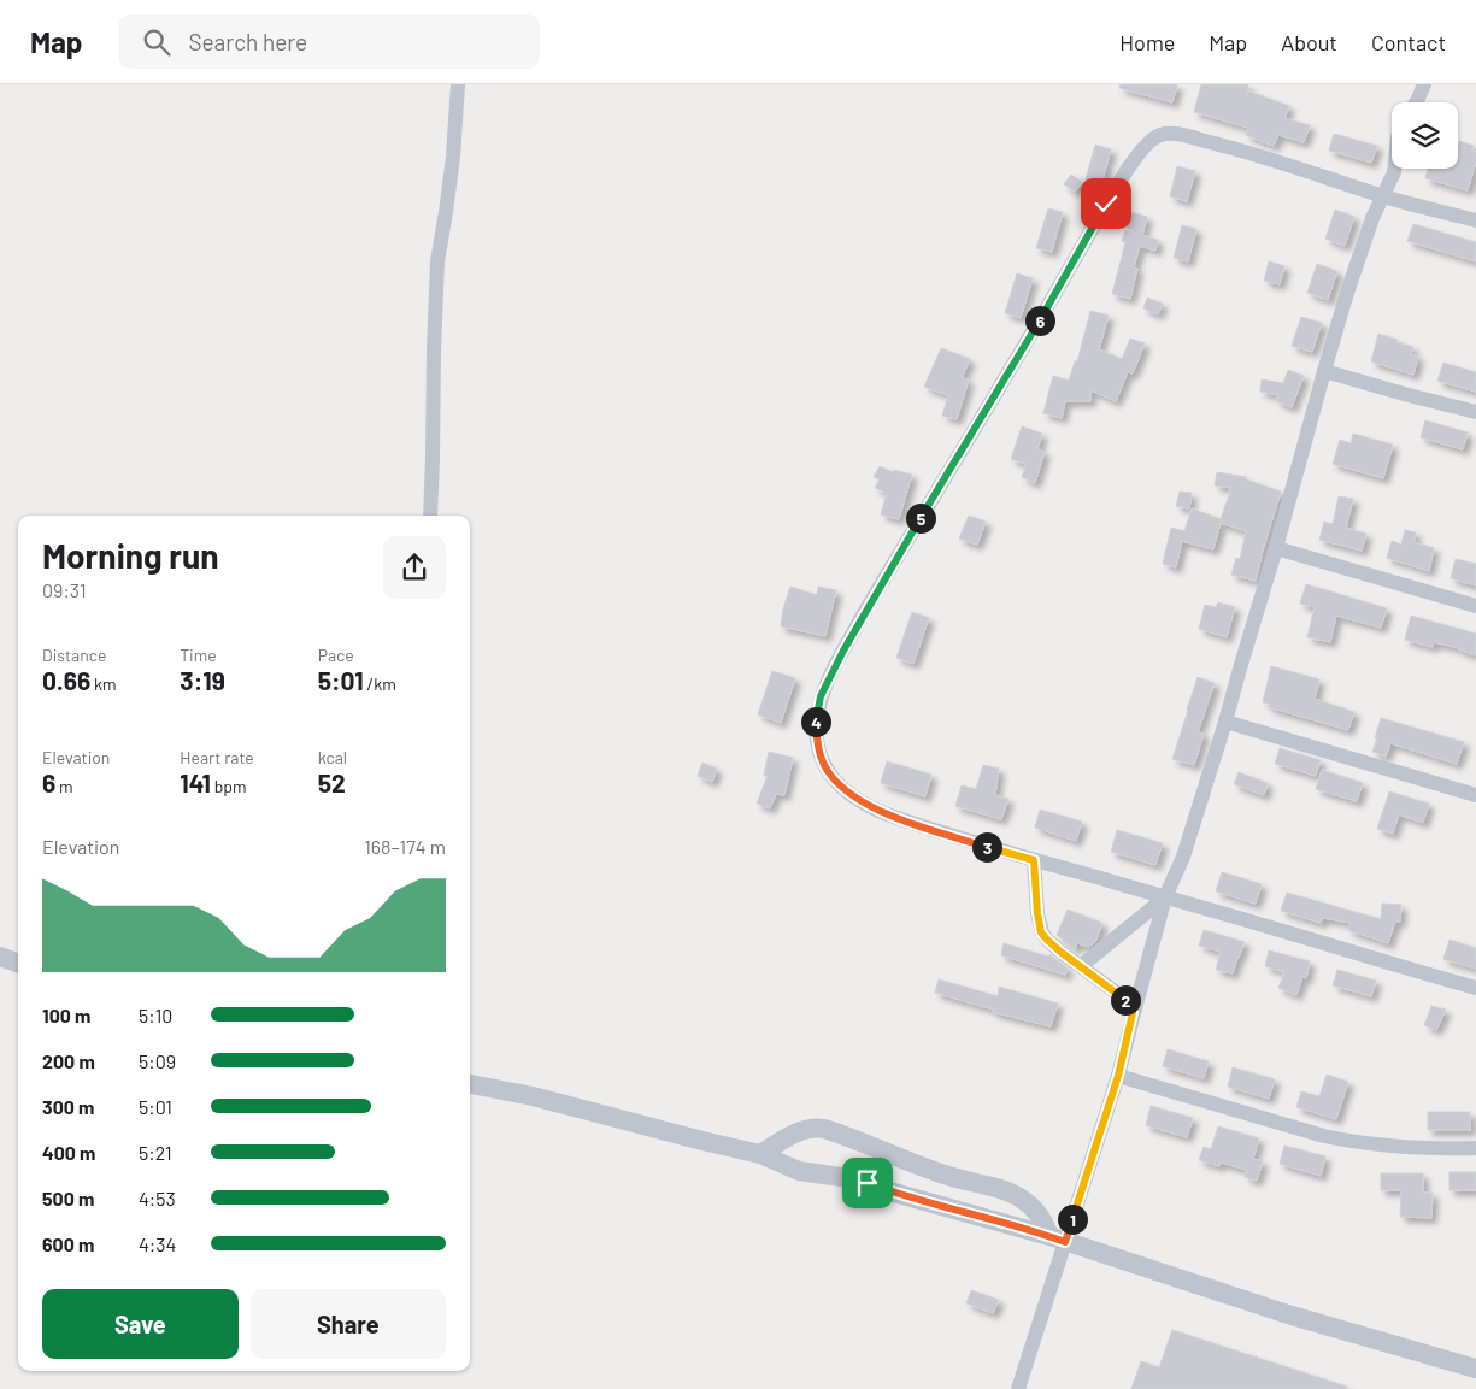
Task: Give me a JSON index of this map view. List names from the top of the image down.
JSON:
{
  "page": {
    "header": "Map",
    "search": "Search here",
    "nav": [
      "Home",
      "Map",
      "About",
      "Contact"
    ],
    "pins": [
      "6",
      "5",
      "4",
      "3",
      "2",
      "1"
    ],
    "heading": ["Morning run", "09:31"],
    "stats": [
      ["Distance", "0.66 km"],
      ["Time", "3:19"],
      ["Pace", "5:01 /km"],
      ["Elevation", "6 m"],
      ["Heart rate", "141 bpm"],
      ["kcal", "52"]
    ],
    "chart": ["Elevation", "168–174 m"],
    "list": [
      {
        "name": "100 m",
        "note": "5:10"
      },
      {
        "name": "200 m",
        "note": "5:09"
      },
      {
        "name": "300 m",
        "note": "5:01"
      },
      {
        "name": "400 m",
        "note": "5:21"
      },
      {
        "name": "500 m",
        "note": "4:53"
      },
      {
        "name": "600 m",
        "note": "4:34"
      }
    ],
    "buttons": ["Save", "Share"]
  }
}
